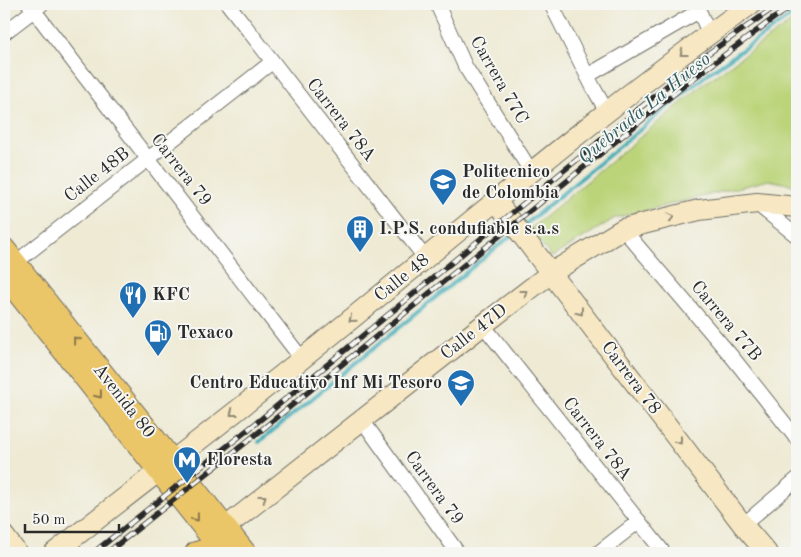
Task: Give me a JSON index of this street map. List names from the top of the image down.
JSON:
{
  "streets": {
    "main road": [
      "Calle 48",
      "Calle 47D",
      "Carrera 78",
      "Avenida 80"
    ],
    "street": [
      "Carrera 77C",
      "Carrera 78A",
      "Carrera 79",
      "Calle 48B",
      "Carrera 77B"
    ]
  },
  "crossings": [
    ["Carrera 77C", "Calle 48"],
    ["Carrera 78A", "Calle 48B"],
    ["Carrera 78A", "Calle 48"],
    ["Carrera 78A", "Calle 47D"],
    ["Carrera 79", "Calle 48B"],
    ["Carrera 79", "Calle 48"],
    ["Carrera 79", "Calle 47D"],
    ["Calle 48B", "Avenida 80"],
    ["Calle 48", "Carrera 78"],
    ["Calle 48", "Avenida 80"],
    ["Carrera 77B", "Calle 47D"],
    ["Calle 47D", "Carrera 78"],
    ["Calle 47D", "Avenida 80"]
  ],
  "one_way": ["Calle 48", "Calle 47D", "Carrera 78"],
  "water": ["Quebrada La Hueso"],
  "places": {
    "school or university": ["Politecnico de Colombia", "Centro Educativo Inf Mi Tesoro"],
    "building": ["I.P.S. condufiable s.a.s"],
    "restaurant": ["KFC"],
    "fuel station": ["Texaco"],
    "metro station": ["Floresta"]
  },
  "scale_bar": "50 m"
}
